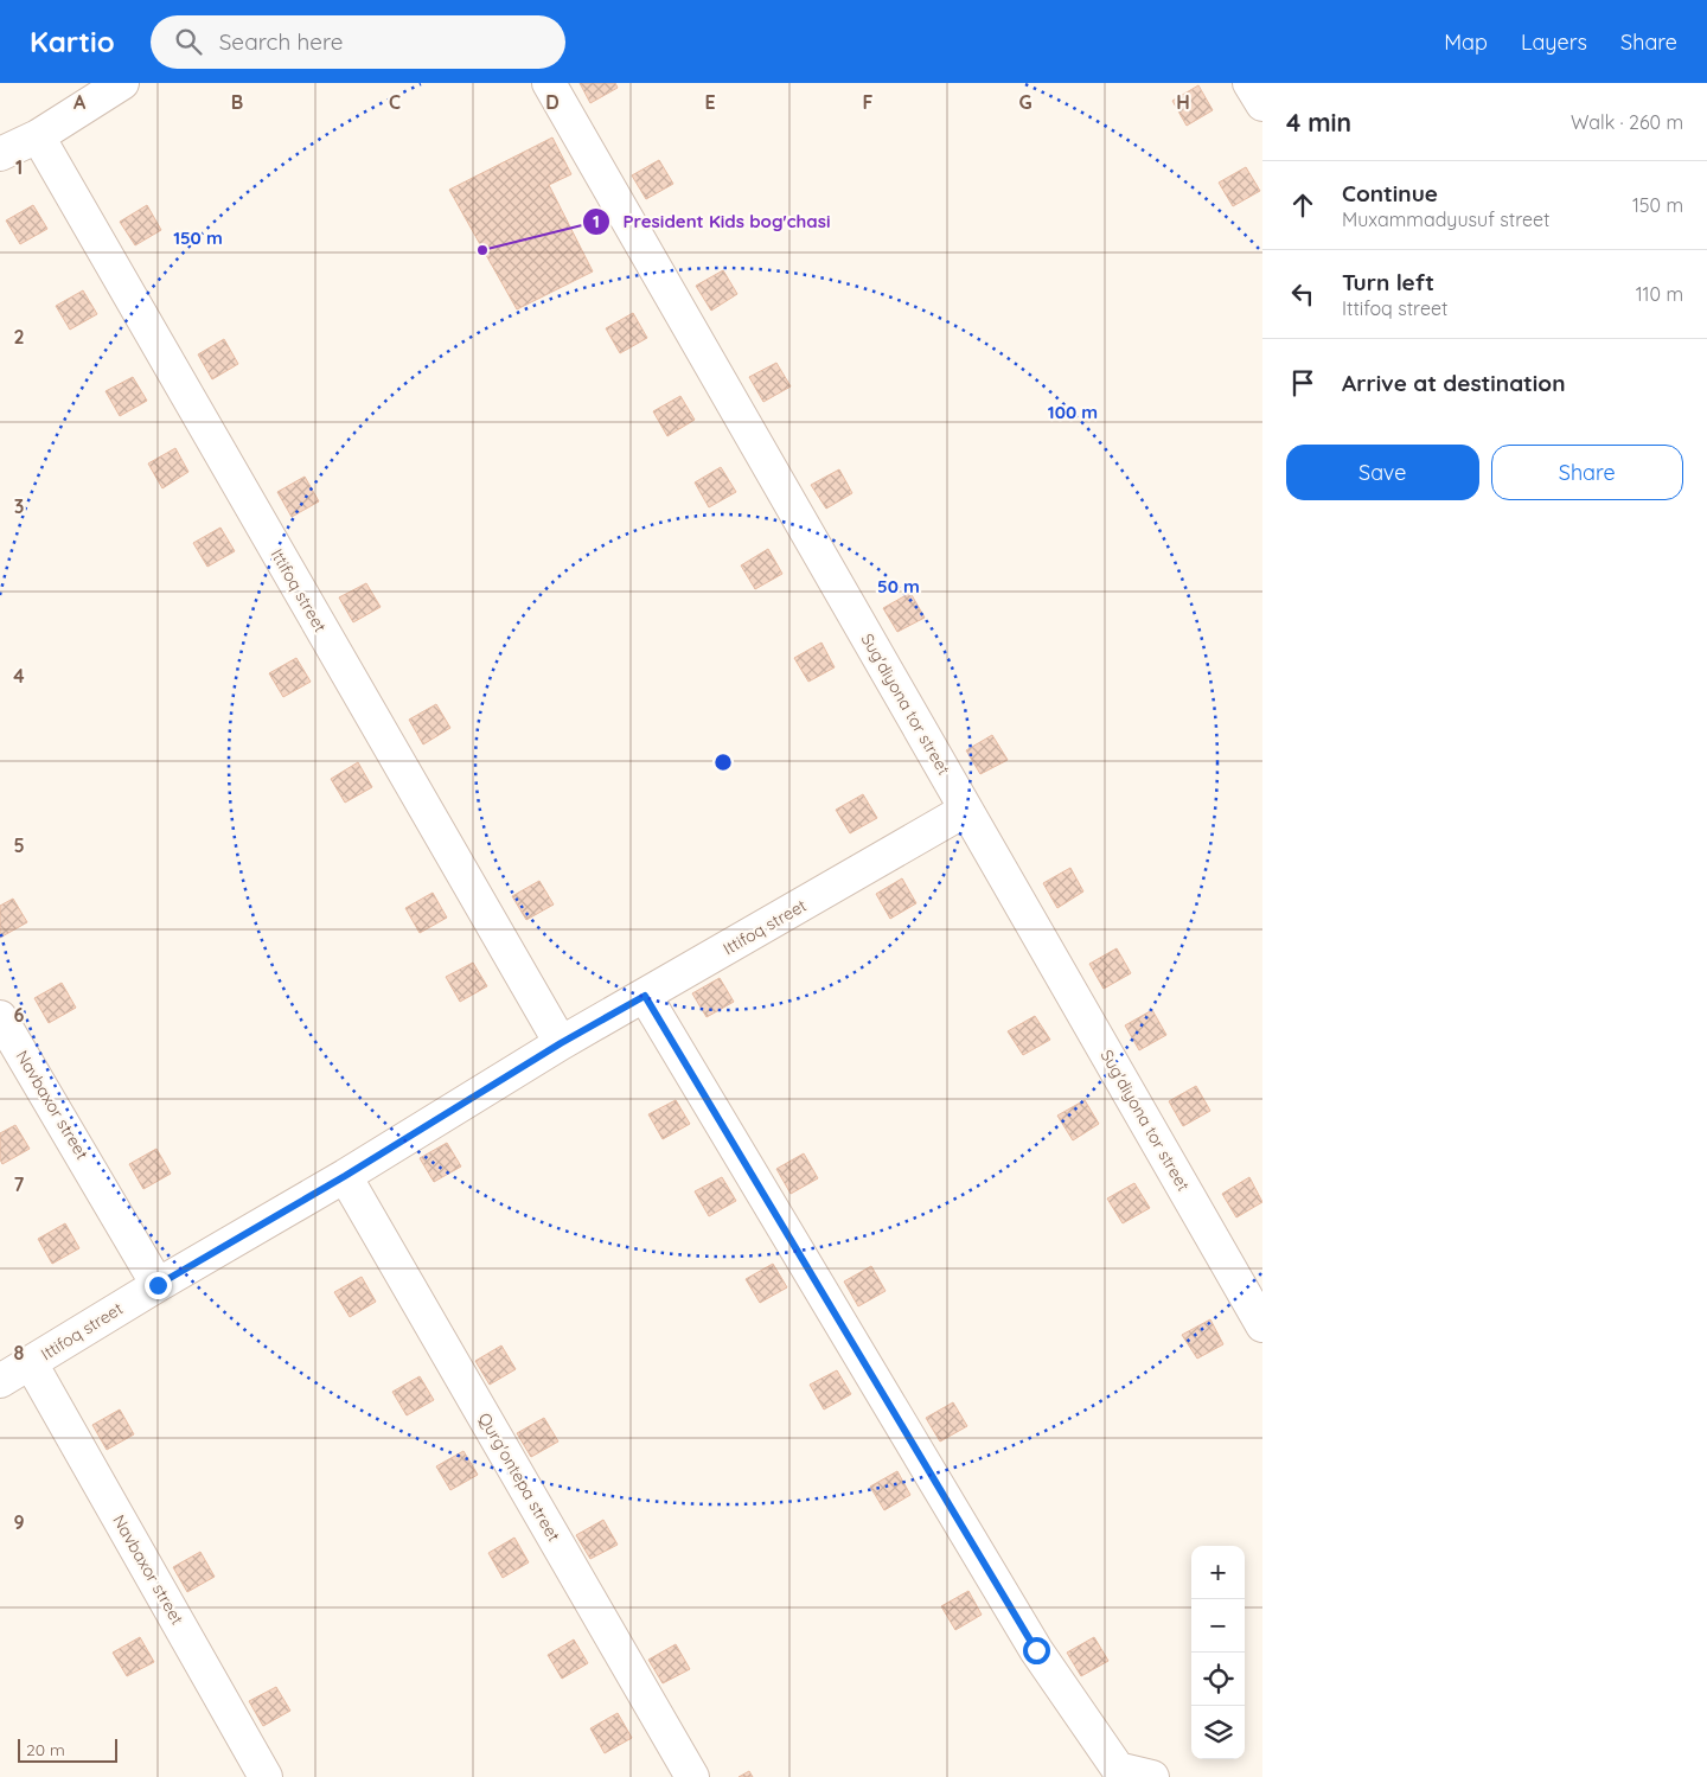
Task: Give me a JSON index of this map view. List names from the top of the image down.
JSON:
{
  "streets": {
    "street": [
      "Ittifoq street",
      "Sug'diyona tor street",
      "Navbaxor street",
      "Qurg'ontepa street"
    ]
  },
  "crossings": [
    ["Ittifoq street", "Sug'diyona tor street"],
    ["Ittifoq street", "Navbaxor street"],
    ["Ittifoq street", "Qurg'ontepa street"]
  ],
  "places": ["President Kids bog'chasi"],
  "scale_bar": "20 m",
  "page": {
    "header": "Kartio",
    "search": "Search here",
    "nav": ["Map", "Layers", "Share"],
    "heading": ["4 min", "Walk · 260 m"],
    "list": [
      ["Continue", "Muxammadyusuf street", "150 m"],
      ["Turn left", "Ittifoq street", "110 m"],
      "Arrive at destination"
    ],
    "buttons": ["Save", "Share"],
    "map_buttons": ["+", "−"],
    "scale": "20 m"
  },
  "grid": {
    "columns": [
      "A",
      "B",
      "C",
      "D",
      "E",
      "F",
      "G",
      "H"
    ],
    "rows": [
      "1",
      "2",
      "3",
      "4",
      "5",
      "6",
      "7",
      "8",
      "9"
    ]
  },
  "rings": ["150 m", "100 m", "50 m"]
}
